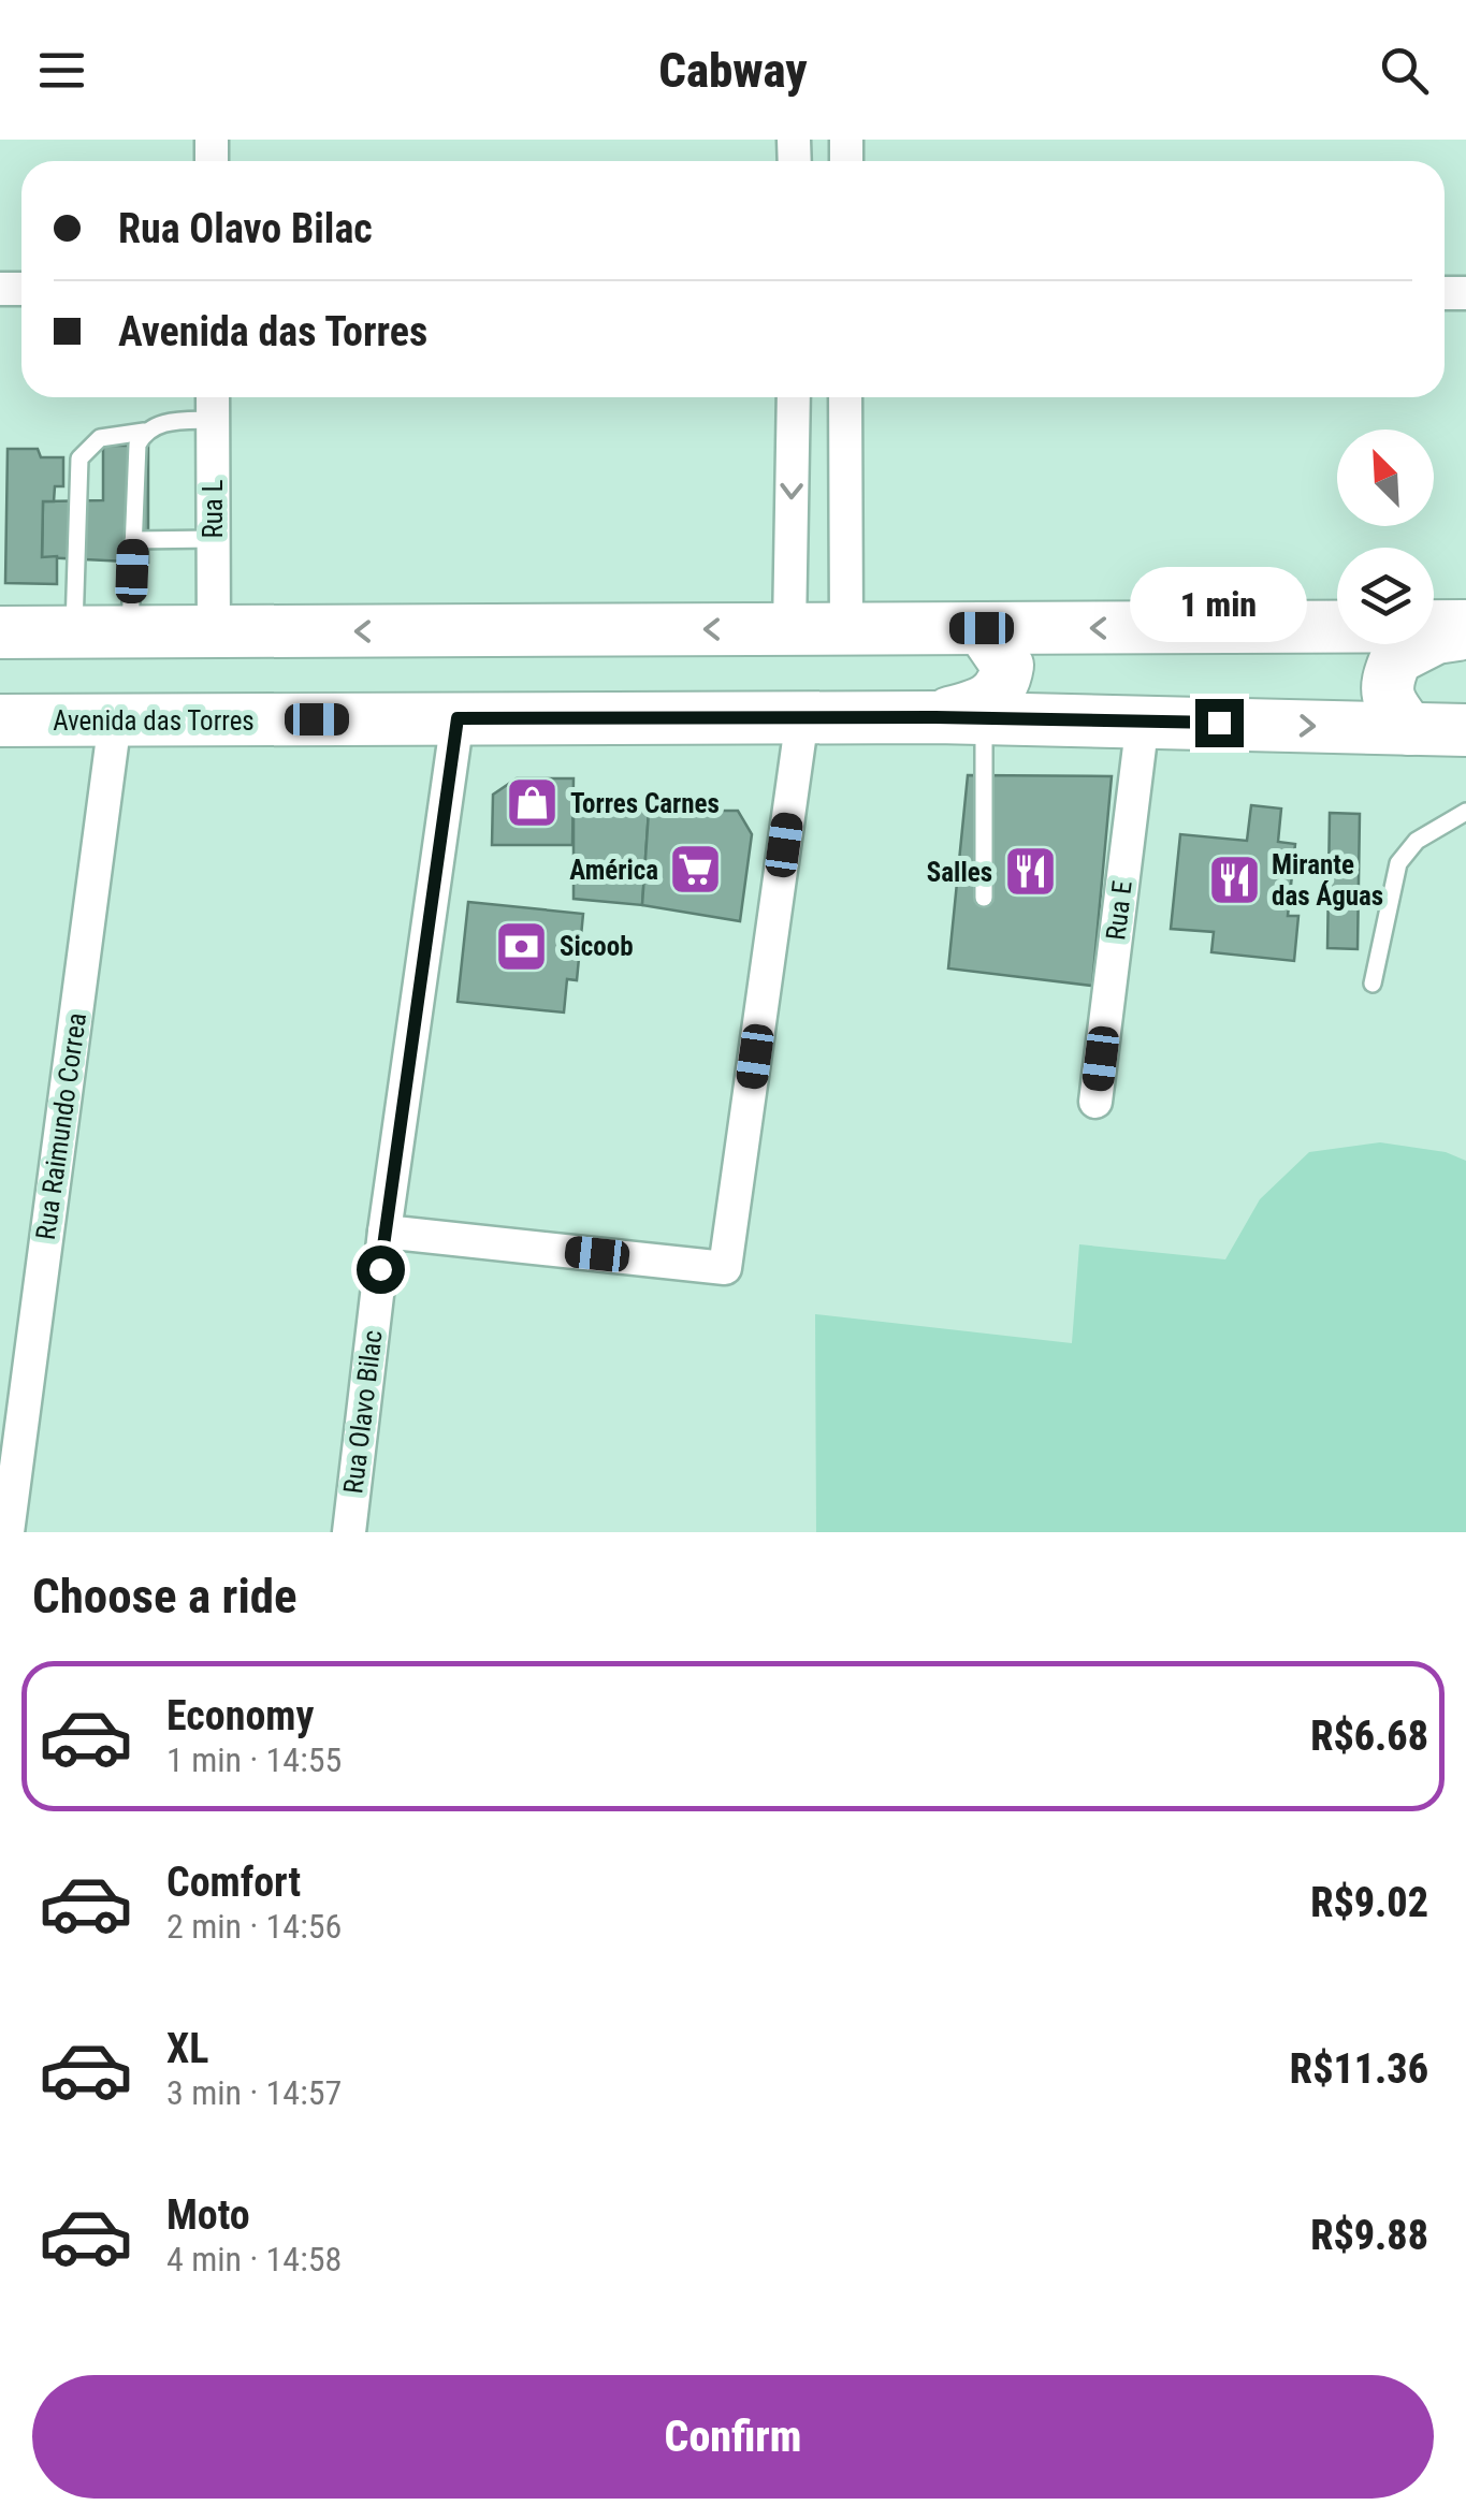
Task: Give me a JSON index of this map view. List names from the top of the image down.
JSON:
{
  "streets": {
    "main road": ["Avenida das Torres"],
    "street": [
      "Rua L",
      "Rua E",
      "Rua Raimundo Correa",
      "Rua Olavo Bilac"
    ]
  },
  "crossings": [
    ["Avenida das Torres", "Rua E"],
    ["Avenida das Torres", "Rua Raimundo Correa"],
    ["Avenida das Torres", "Rua Olavo Bilac"]
  ],
  "places": {
    "shop": ["Torres Carnes"],
    "supermarket": ["América"],
    "restaurant": ["Salles", "Mirante das Águas"],
    "bank": ["Sicoob"]
  },
  "north": "top left",
  "page": {
    "header": "Cabway",
    "banner": ["Rua Olavo Bilac", "Avenida das Torres"],
    "bubble": "1 min",
    "heading": "Choose a ride",
    "list": [
      {
        "name": "Economy",
        "note": "1 min · 14:55",
        "value": "R$6.68"
      },
      {
        "name": "Comfort",
        "note": "2 min · 14:56",
        "value": "R$9.02"
      },
      {
        "name": "XL",
        "note": "3 min · 14:57",
        "value": "R$11.36"
      },
      {
        "name": "Moto",
        "note": "4 min · 14:58",
        "value": "R$9.88"
      }
    ],
    "buttons": "Confirm"
  }
}
